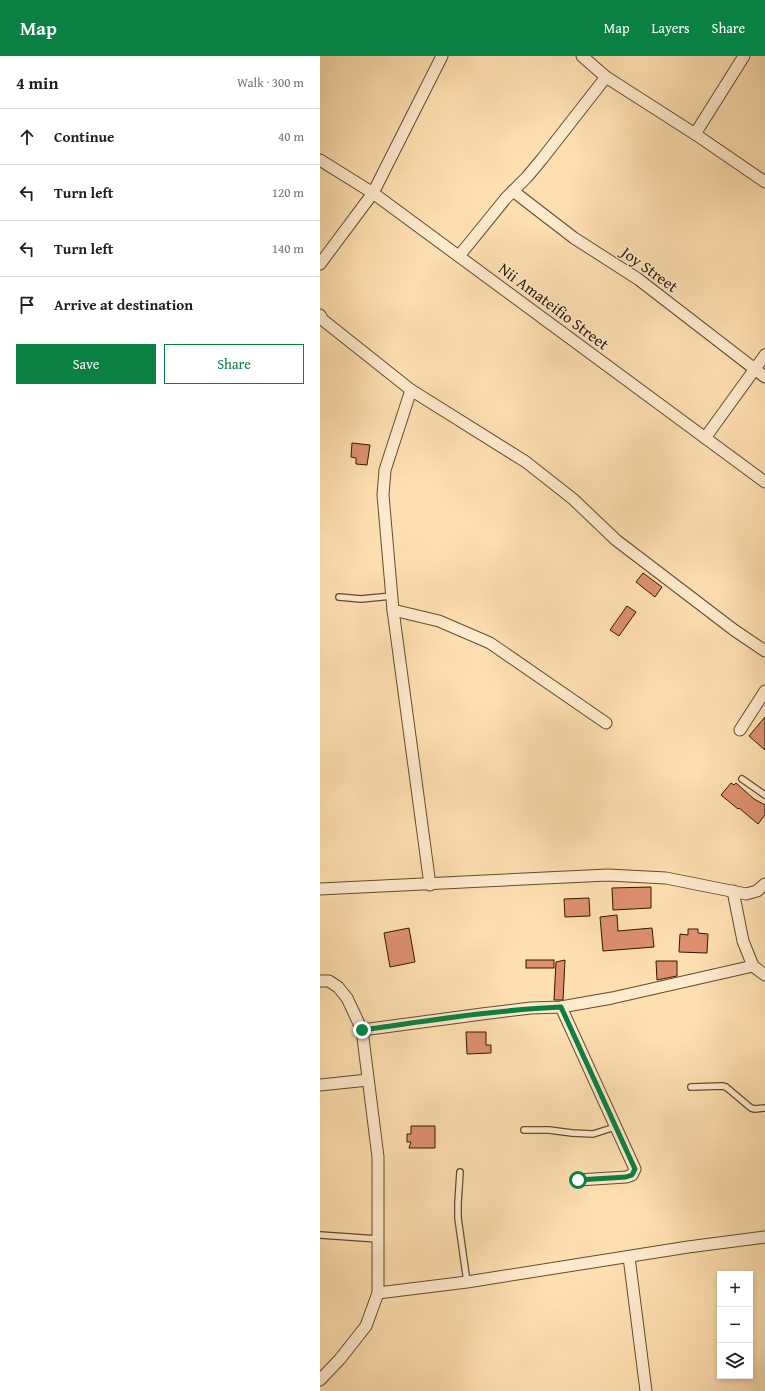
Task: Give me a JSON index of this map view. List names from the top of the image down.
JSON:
{
  "streets": {
    "street": ["Joy Street", "Nii Amateifio Street"]
  },
  "page": {
    "header": "Map",
    "nav": ["Map", "Layers", "Share"],
    "heading": ["4 min", "Walk · 300 m"],
    "list": [
      ["Continue", "40 m"],
      ["Turn left", "120 m"],
      ["Turn left", "140 m"],
      "Arrive at destination"
    ],
    "buttons": ["Save", "Share"],
    "map_buttons": ["+", "−"]
  }
}
